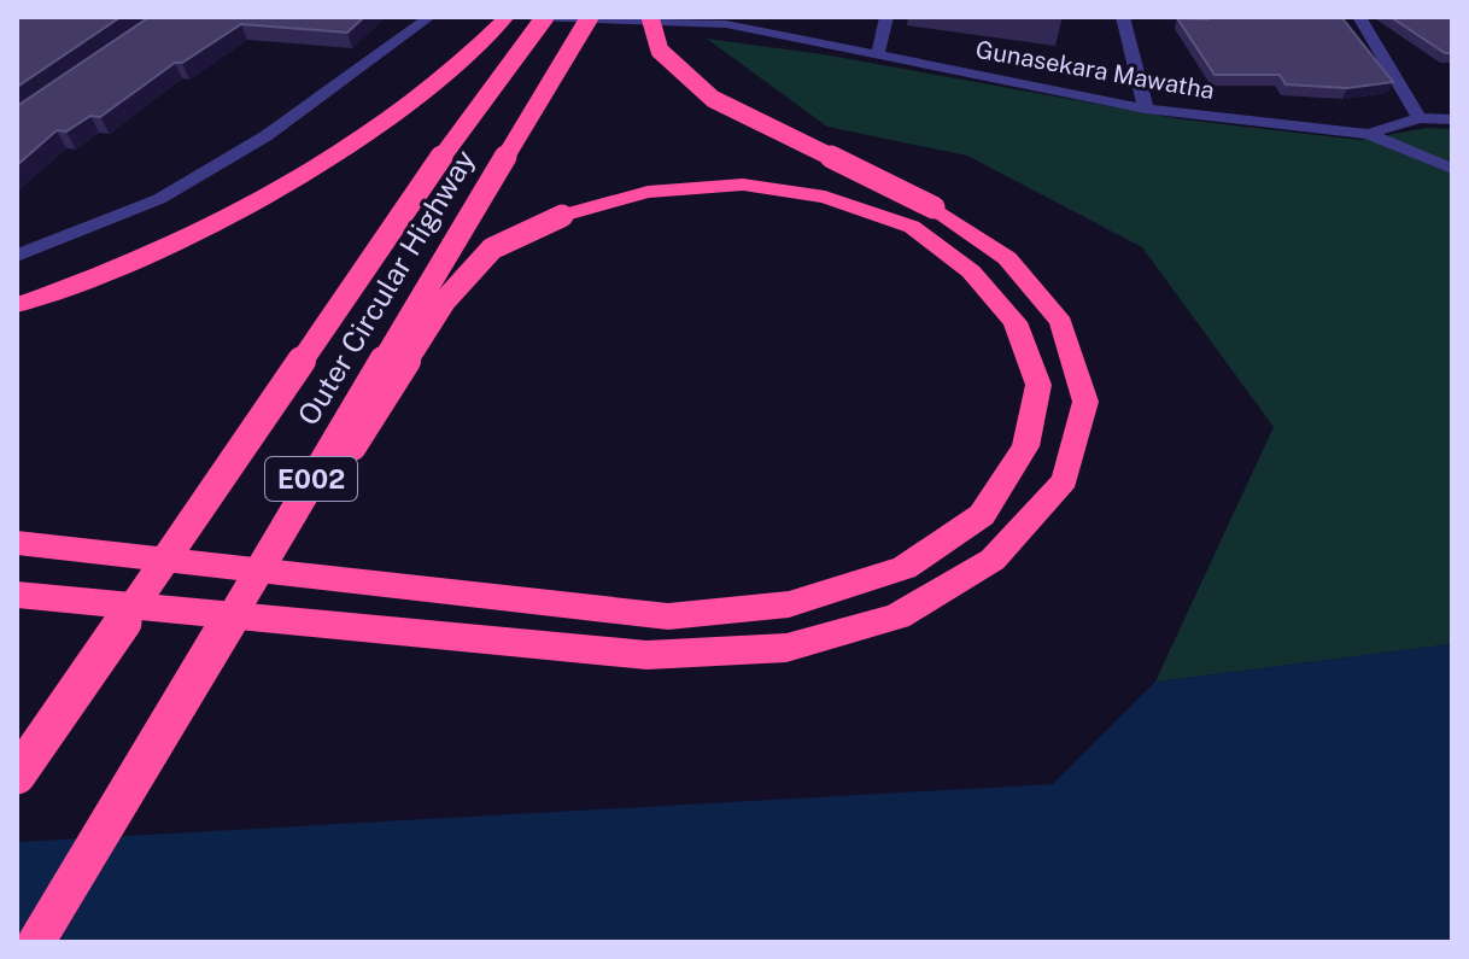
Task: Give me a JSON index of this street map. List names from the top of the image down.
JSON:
{
  "streets": {
    "highway": ["Outer Circular Highway", "E002"],
    "street": ["Gunasekara Mawatha"]
  }
}
